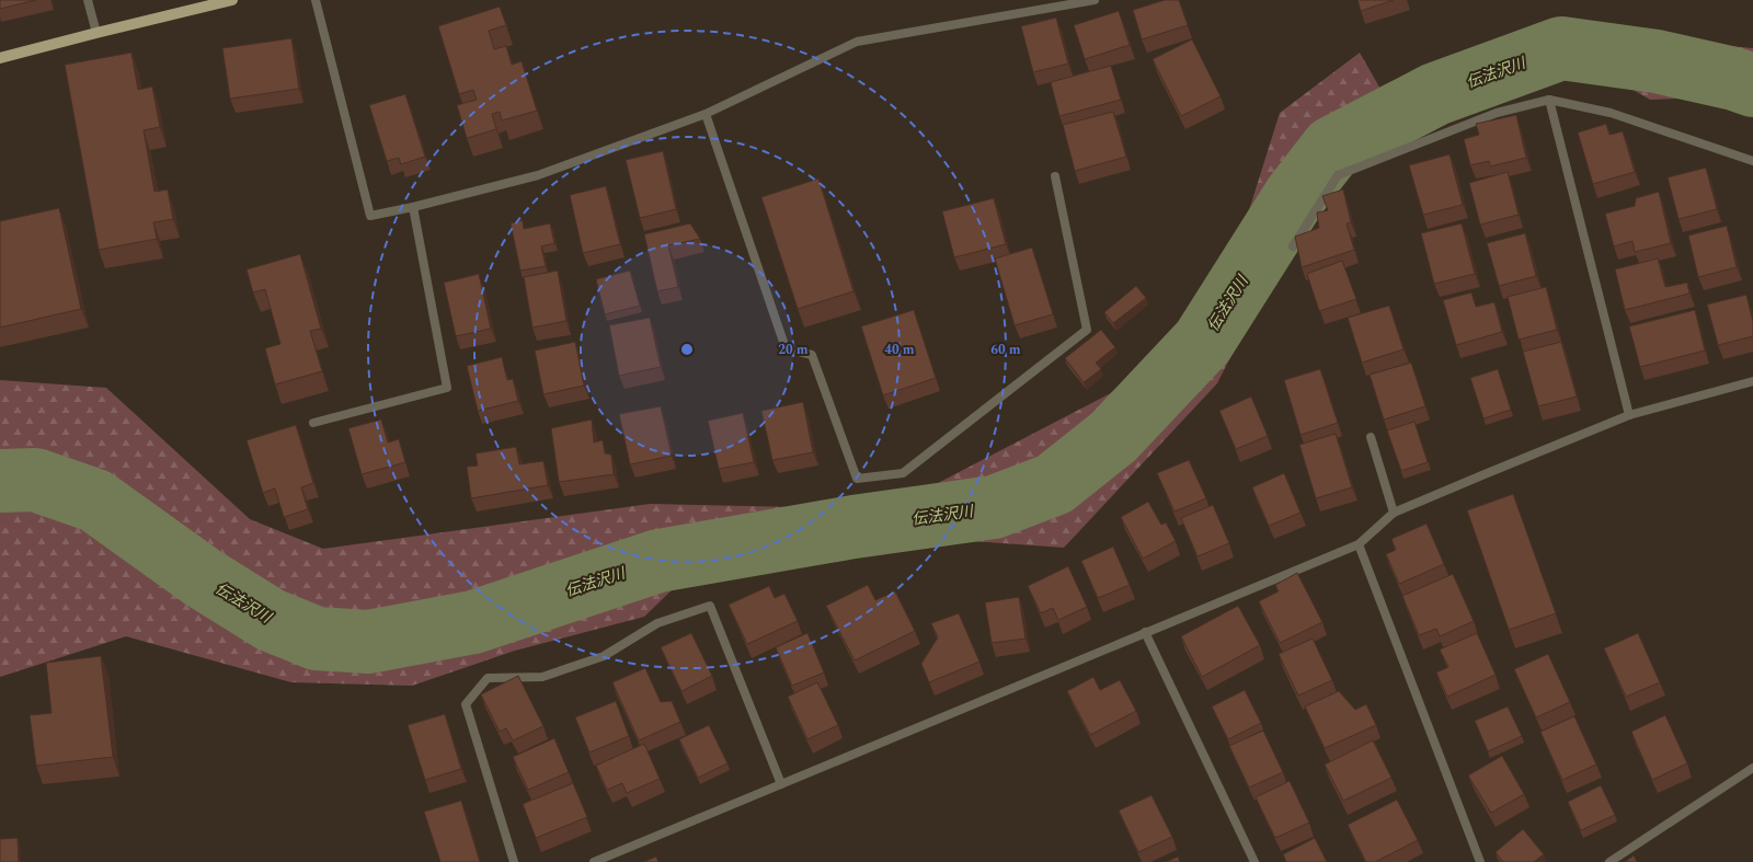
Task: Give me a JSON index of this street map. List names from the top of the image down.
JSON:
{
  "water": ["伝法沢川"],
  "rings": ["20 m", "40 m", "60 m"]
}
